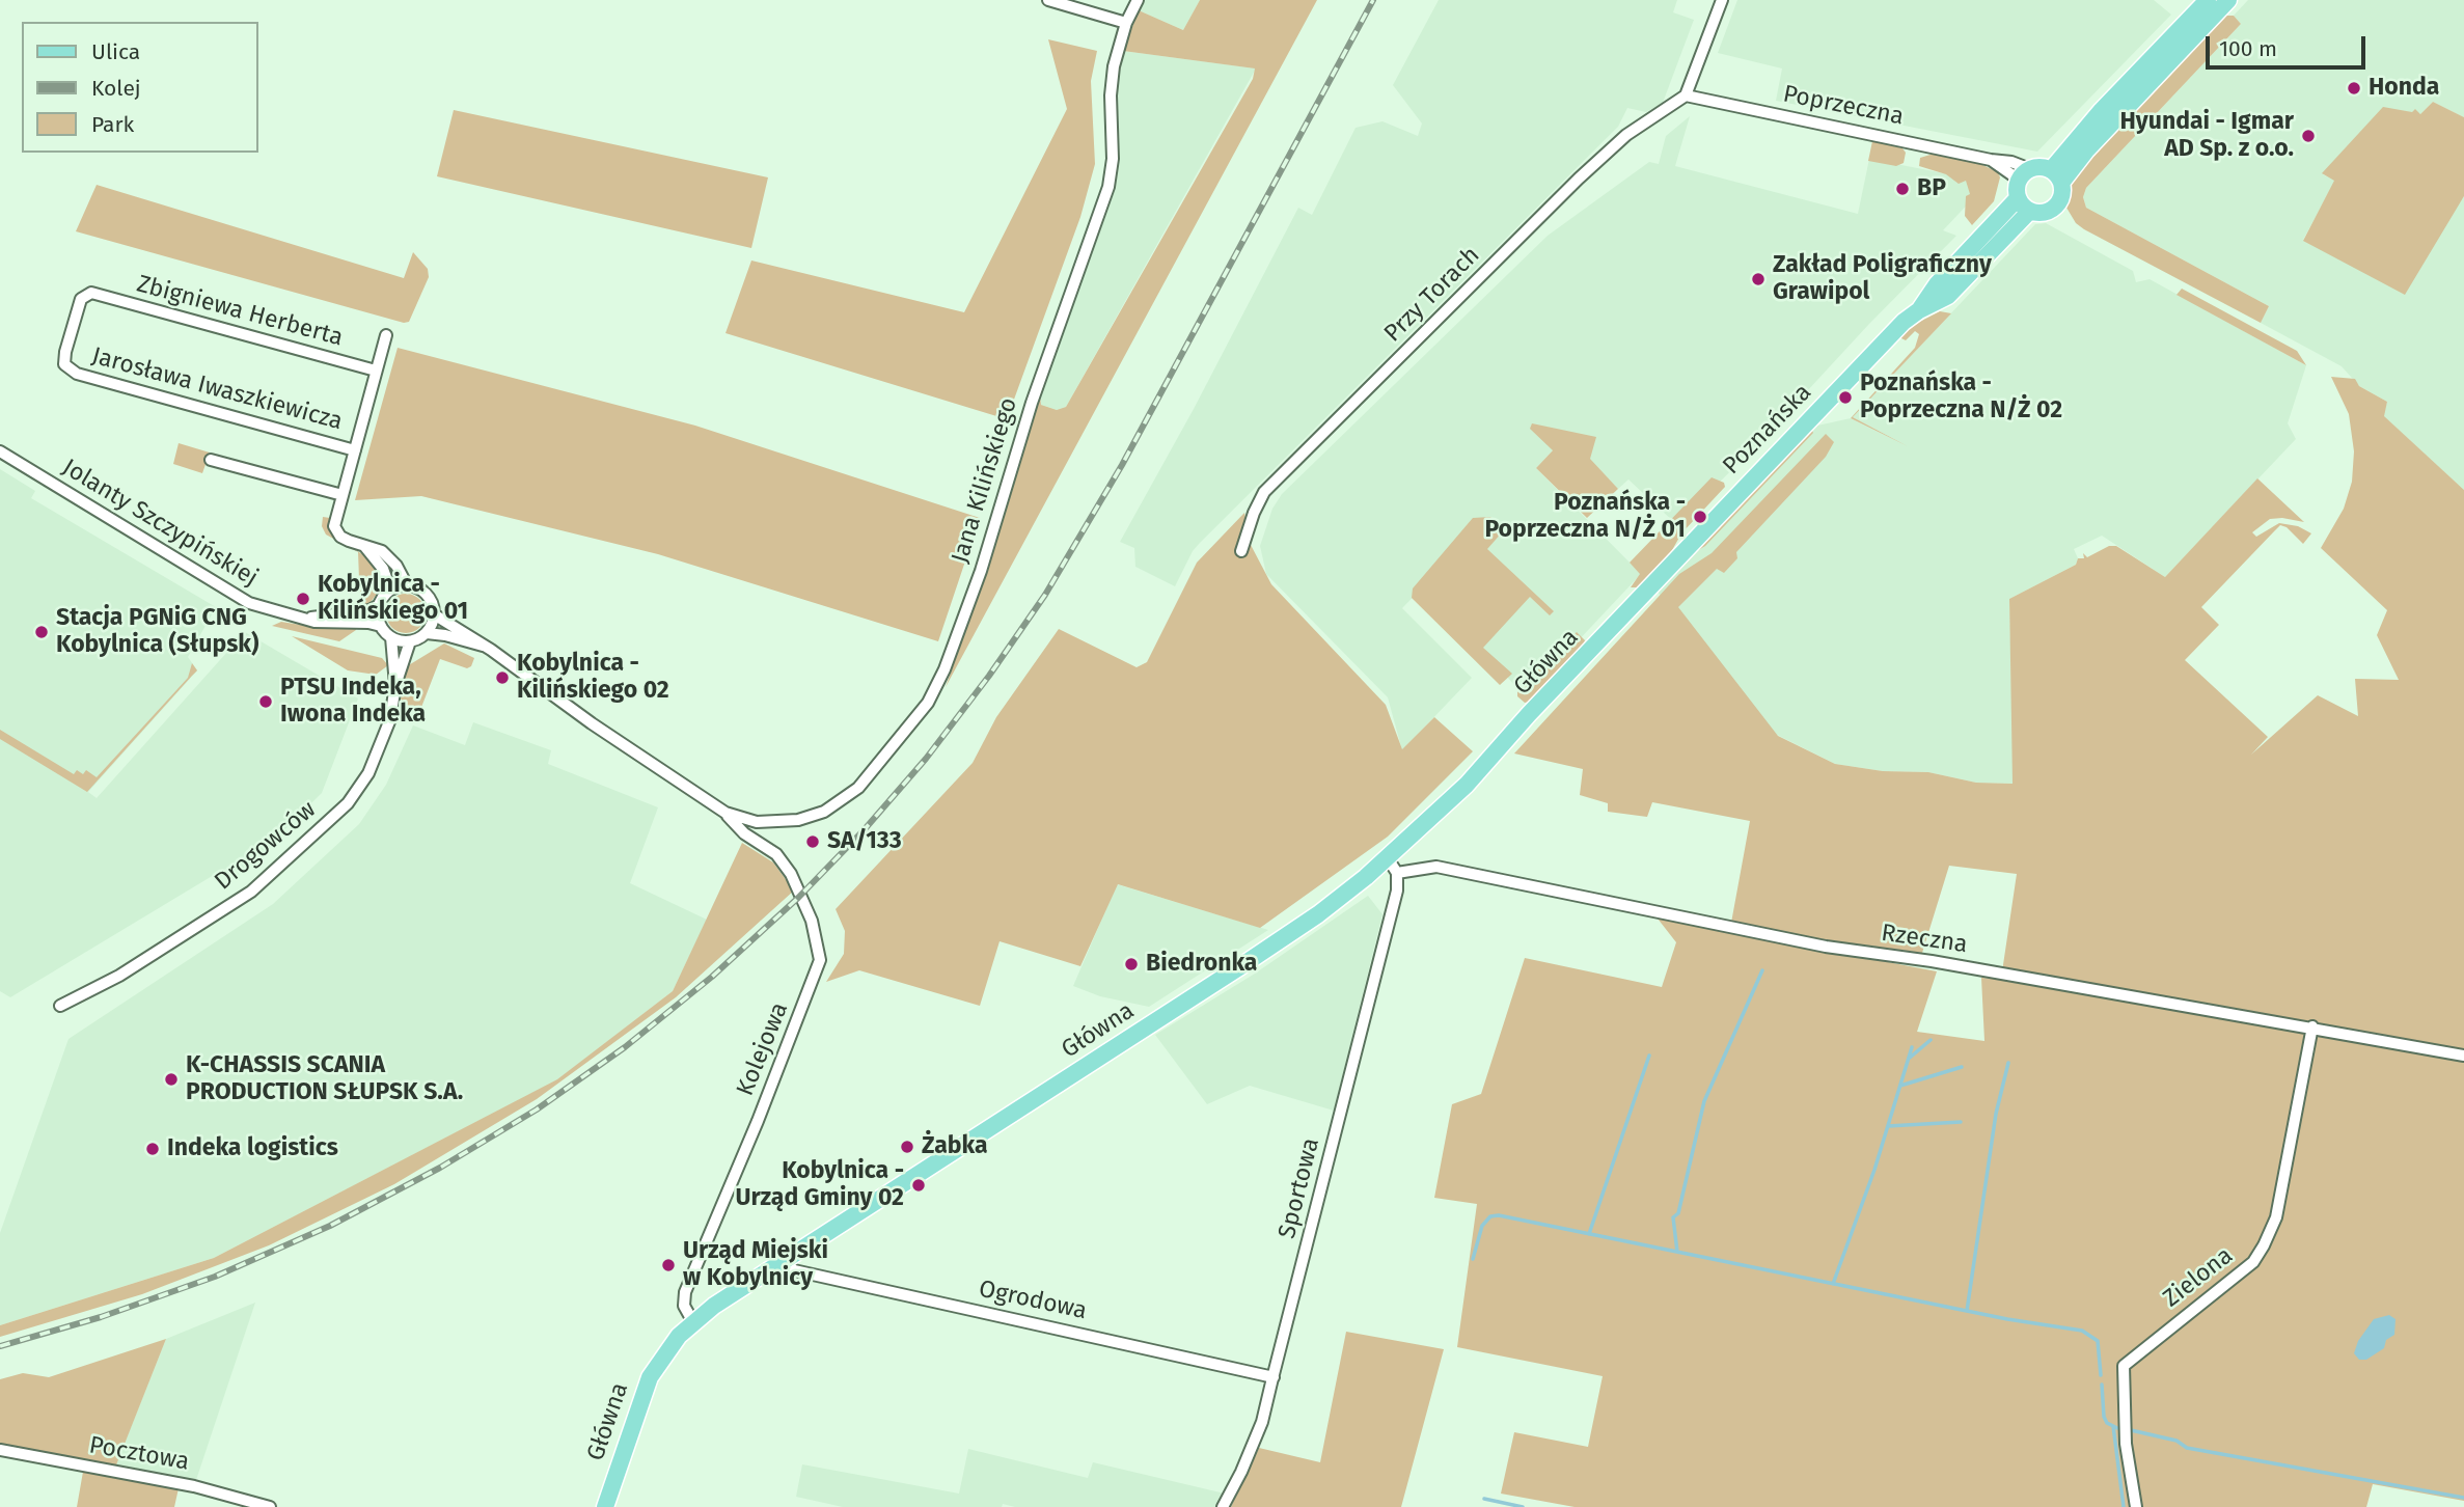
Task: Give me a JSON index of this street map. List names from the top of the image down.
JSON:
{
  "streets": {
    "main road": ["Poznańska", "Główna"],
    "street": [
      "Poprzeczna",
      "Przy Torach",
      "Zbigniewa Herberta",
      "Jarosława Iwaszkiewicza",
      "Jana Kilińskiego",
      "Jolanty Szczypińskiej",
      "Drogowców",
      "Rzeczna",
      "Kolejowa",
      "Sportowa",
      "Zielona",
      "Ogrodowa",
      "Pocztowa"
    ]
  },
  "crossings": [
    ["Poprzeczna", "Przy Torach"],
    ["Poprzeczna", "Poznańska"],
    ["Zbigniewa Herberta", "Jarosława Iwaszkiewicza"],
    ["Poznańska", "Główna"],
    ["Jana Kilińskiego", "Kolejowa"],
    ["Jolanty Szczypińskiej", "Drogowców"],
    ["Główna", "Rzeczna"],
    ["Główna", "Kolejowa"],
    ["Główna", "Sportowa"],
    ["Główna", "Ogrodowa"],
    ["Rzeczna", "Sportowa"],
    ["Rzeczna", "Zielona"],
    ["Sportowa", "Ogrodowa"]
  ],
  "places": [
    "Honda",
    "Hyundai - Igmar AD Sp. z o.o.",
    "BP",
    "Zakład Poligraficzny Grawipol",
    "Poznańska - Poprzeczna N/Ż 02",
    "Poznańska - Poprzeczna N/Ż 01",
    "Kobylnica - Kilińskiego 01",
    "Stacja PGNiG CNG Kobylnica (Słupsk)",
    "Kobylnica - Kilińskiego 02",
    "PTSU Indeka, Iwona Indeka",
    "SA/133",
    "Biedronka",
    "K-CHASSIS SCANIA PRODUCTION SŁUPSK S.A.",
    "Żabka",
    "Indeka logistics",
    "Kobylnica - Urząd Gminy 02",
    "Urząd Miejski w Kobylnicy"
  ],
  "legend": ["Ulica", "Kolej", "Park"],
  "scale_bar": "100 m"
}
